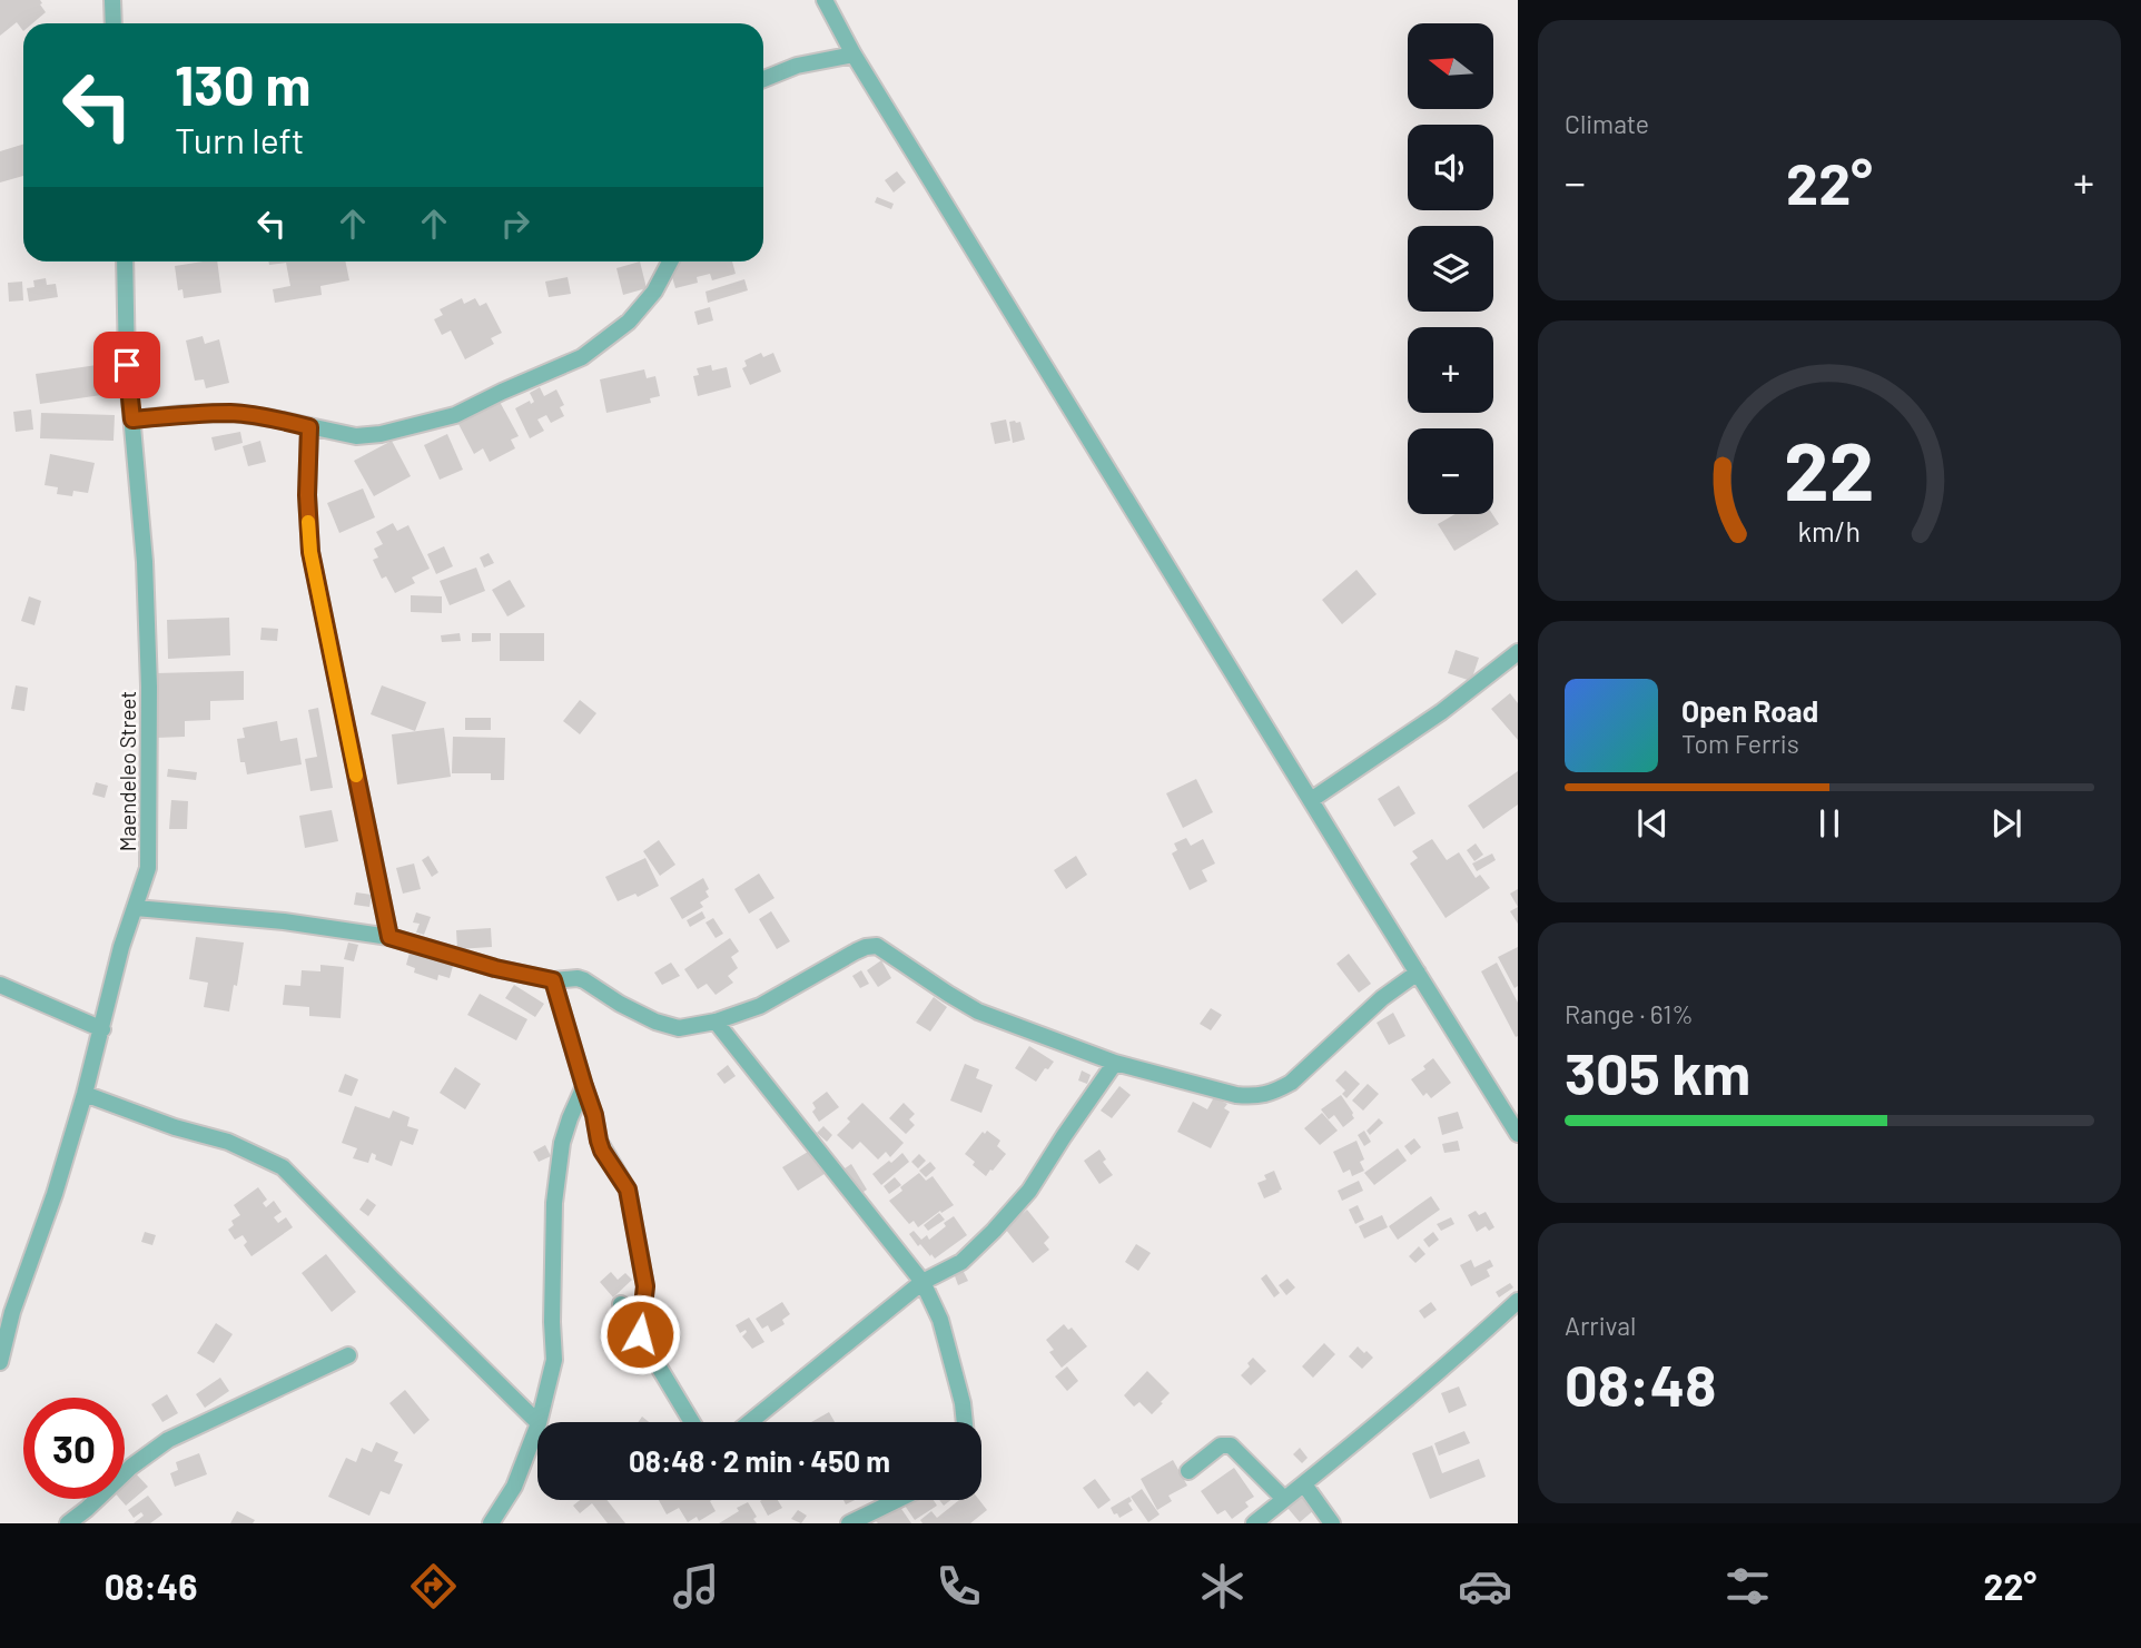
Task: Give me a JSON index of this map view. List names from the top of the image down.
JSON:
{
  "streets": {
    "street": ["Maendeleo Street"]
  },
  "north": "left",
  "page": {
    "tile": [
      "Climate",
      ["Range · 61%", "305 km"],
      ["Arrival", "08:48"]
    ],
    "map_buttons": ["+", "−"],
    "turn": ["130 m", "Turn left"],
    "heat": ["−", "22°", "+"],
    "song": ["Open Road", "Tom Ferris"],
    "limit": "30",
    "trip": "08:48 · 2 min · 450 m",
    "tabs": ["08:46", "22°"],
    "gauge": ["22", "km/h"]
  }
}
